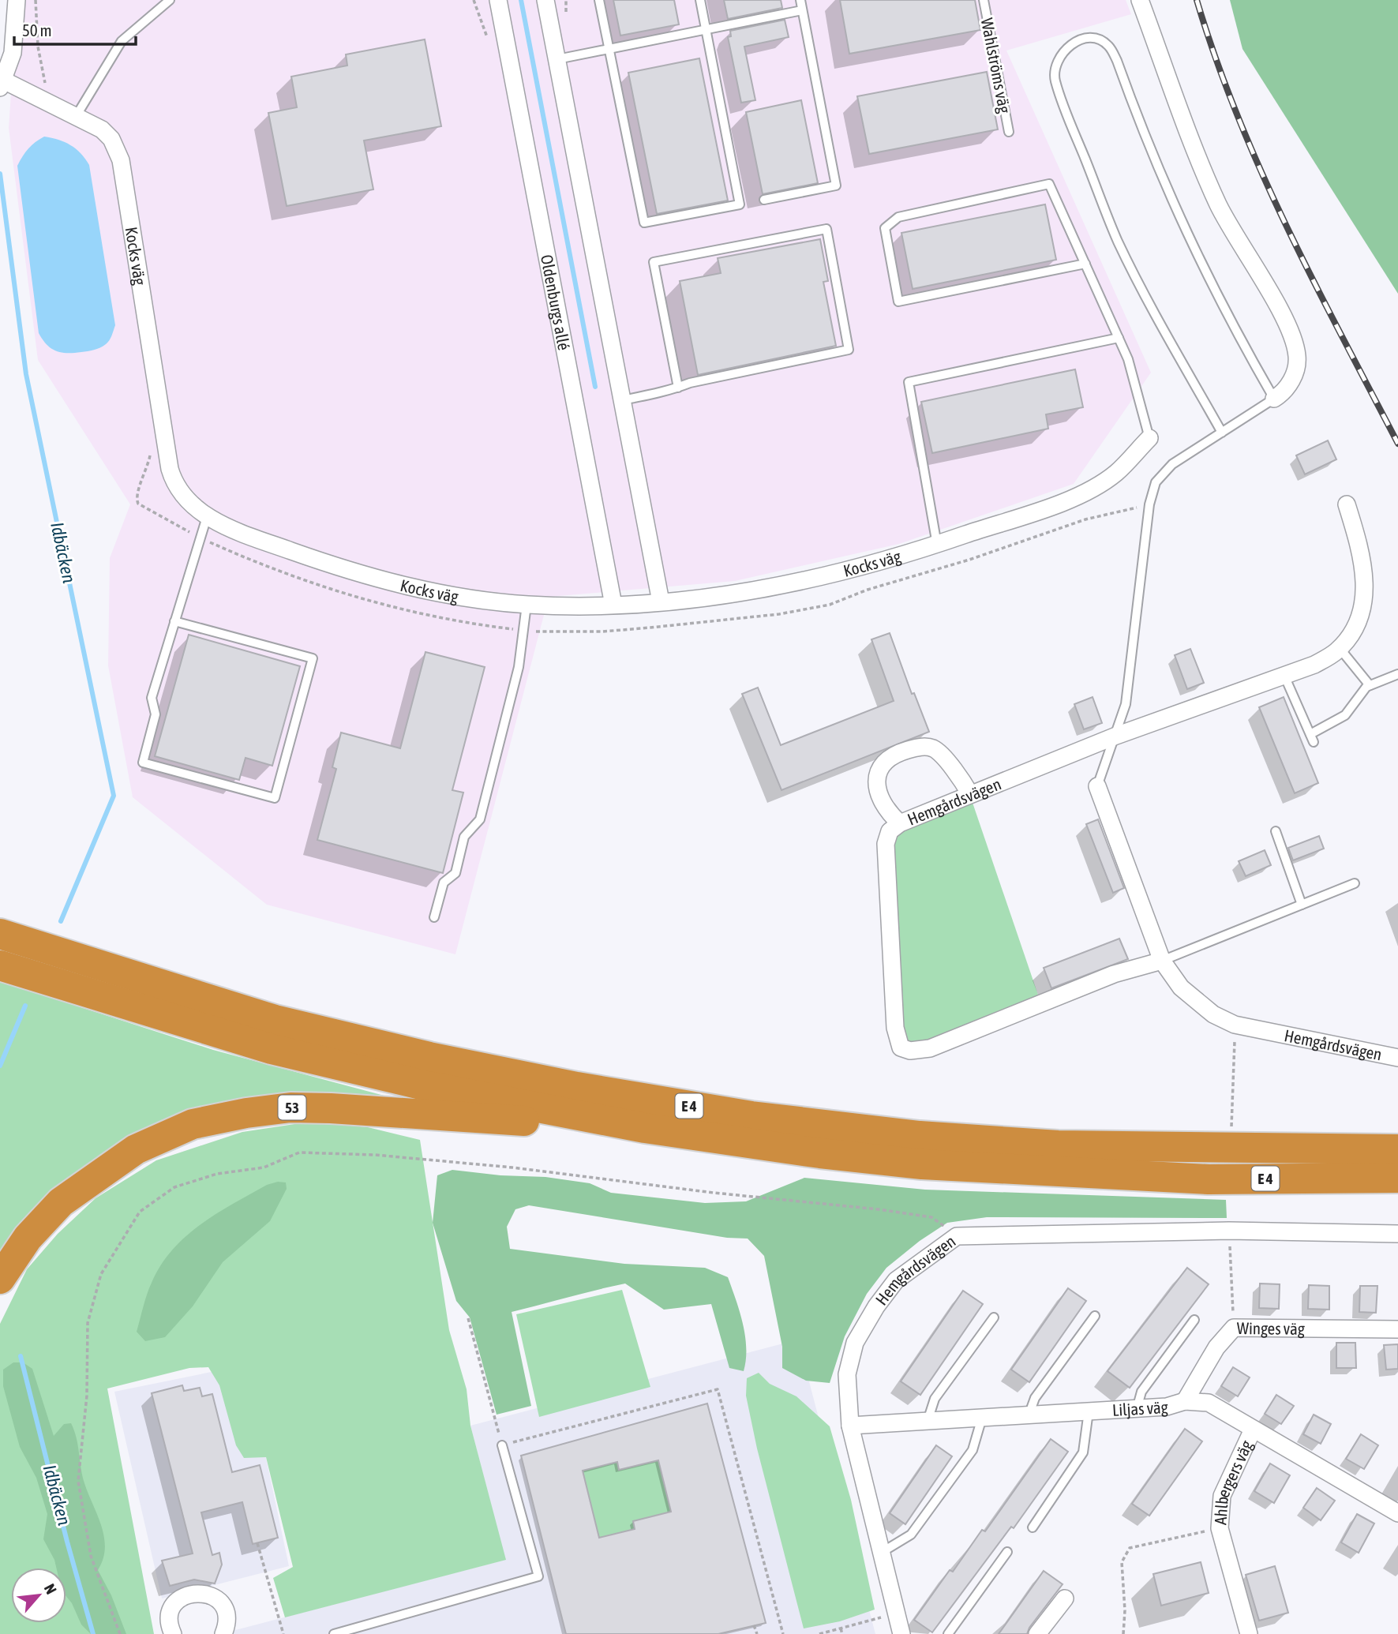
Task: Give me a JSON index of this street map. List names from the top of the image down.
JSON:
{
  "streets": {
    "highway": ["E 4", "53"],
    "street": [
      "Kocks väg",
      "Oldenburgs allé",
      "Hemgårdsvägen",
      "Winges väg",
      "Liljas väg",
      "Ahlbergers väg"
    ],
    "lane": ["Wahlströms väg"]
  },
  "crossings": [
    ["Kocks väg", "Oldenburgs allé"],
    ["Hemgårdsvägen", "Liljas väg"],
    ["E 4", "53"],
    ["Winges väg", "Liljas väg"],
    ["Liljas väg", "Ahlbergers väg"]
  ],
  "water": ["Idbäcken"],
  "scale_bar": "50 m",
  "north": "top right"
}
